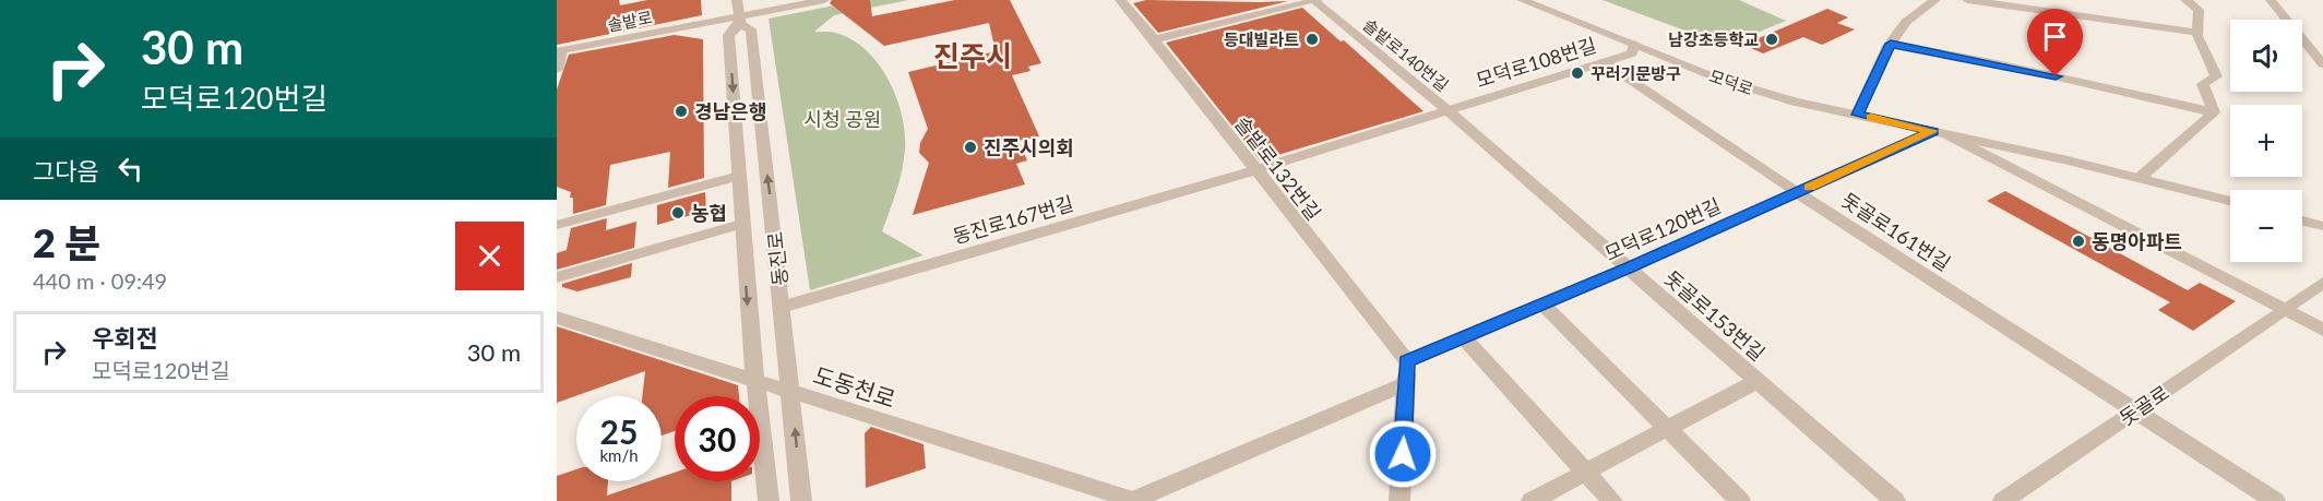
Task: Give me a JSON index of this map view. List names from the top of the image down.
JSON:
{
  "streets": {
    "street": [
      "솔밭로",
      "솔밭로140번길",
      "모덕로108번길",
      "모덕로",
      "솔밭로132번길",
      "동진로167번길",
      "모덕로120번길",
      "돗골로161번길",
      "동진로",
      "돗골로153번길",
      "도동천로",
      "돗골로"
    ]
  },
  "crossings": [
    ["솔밭로", "동진로"],
    ["솔밭로140번길", "모덕로108번길"],
    ["솔밭로140번길", "돗골로153번길"],
    ["모덕로108번길", "모덕로"],
    ["모덕로108번길", "솔밭로132번길"],
    ["모덕로108번길", "동진로167번길"],
    ["모덕로108번길", "돗골로161번길"],
    ["모덕로108번길", "돗골로153번길"],
    ["모덕로", "모덕로120번길"],
    ["모덕로", "돗골로"],
    ["솔밭로132번길", "동진로167번길"],
    ["솔밭로132번길", "모덕로120번길"],
    ["동진로167번길", "동진로"],
    ["모덕로120번길", "돗골로161번길"],
    ["모덕로120번길", "돗골로153번길"],
    ["돗골로161번길", "돗골로"],
    ["동진로", "도동천로"]
  ],
  "districts": ["진주시"],
  "parks": ["시청 공원"],
  "places": [
    "등대빌라트",
    "남강초등학교",
    "꾸러기문방구",
    "경남은행",
    "진주시의회",
    "농협",
    "동명아파트"
  ],
  "page": {
    "turn": ["30 m", "모덕로120번길"],
    "map_buttons": ["+", "−"],
    "then": "그다음",
    "heading": ["2 분", "440 m · 09:49"],
    "list": [
      {
        "name": "우회전",
        "note": "모덕로120번길",
        "value": "30 m"
      }
    ],
    "speed": "25 km/h",
    "limit": "30"
  }
}
